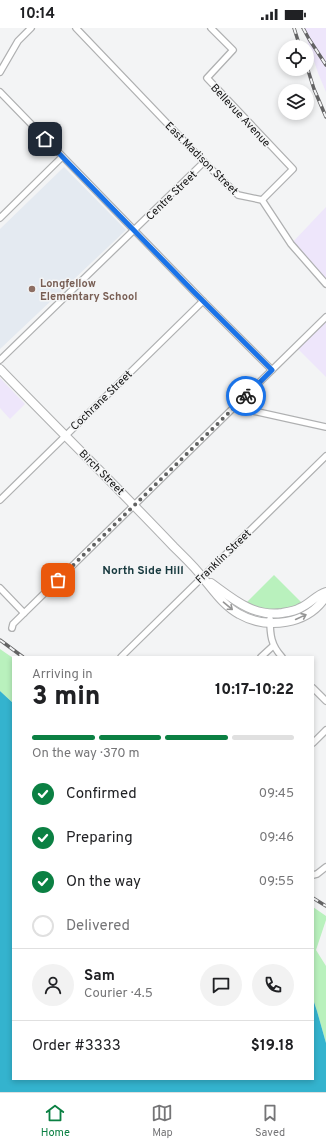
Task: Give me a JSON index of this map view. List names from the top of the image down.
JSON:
{
  "streets": {
    "main road": ["Birch Street"],
    "street": [
      "Bellevue Avenue",
      "East Madison Street",
      "Centre Street",
      "Cochrane Street",
      "Franklin Street"
    ]
  },
  "crossings": [
    ["Bellevue Avenue", "East Madison Street"],
    ["East Madison Street", "Centre Street"],
    ["Cochrane Street", "Birch Street"],
    ["Birch Street", "Franklin Street"]
  ],
  "districts": ["North Side Hill"],
  "places": ["Longfellow Elementary School"],
  "page": {
    "status": "10:14",
    "heading": ["3 min", "Arriving in", "10:17–10:22"],
    "panel": [
      "Sam",
      "Courier · 4.5",
      "Order #3333",
      "$19.18"
    ],
    "bar": "On the way · 370 m",
    "list": [
      ["Confirmed", "09:45"],
      ["Preparing", "09:46"],
      ["On the way", "09:55"],
      "Delivered"
    ],
    "tabs": ["Home", "Map", "Saved"]
  }
}
